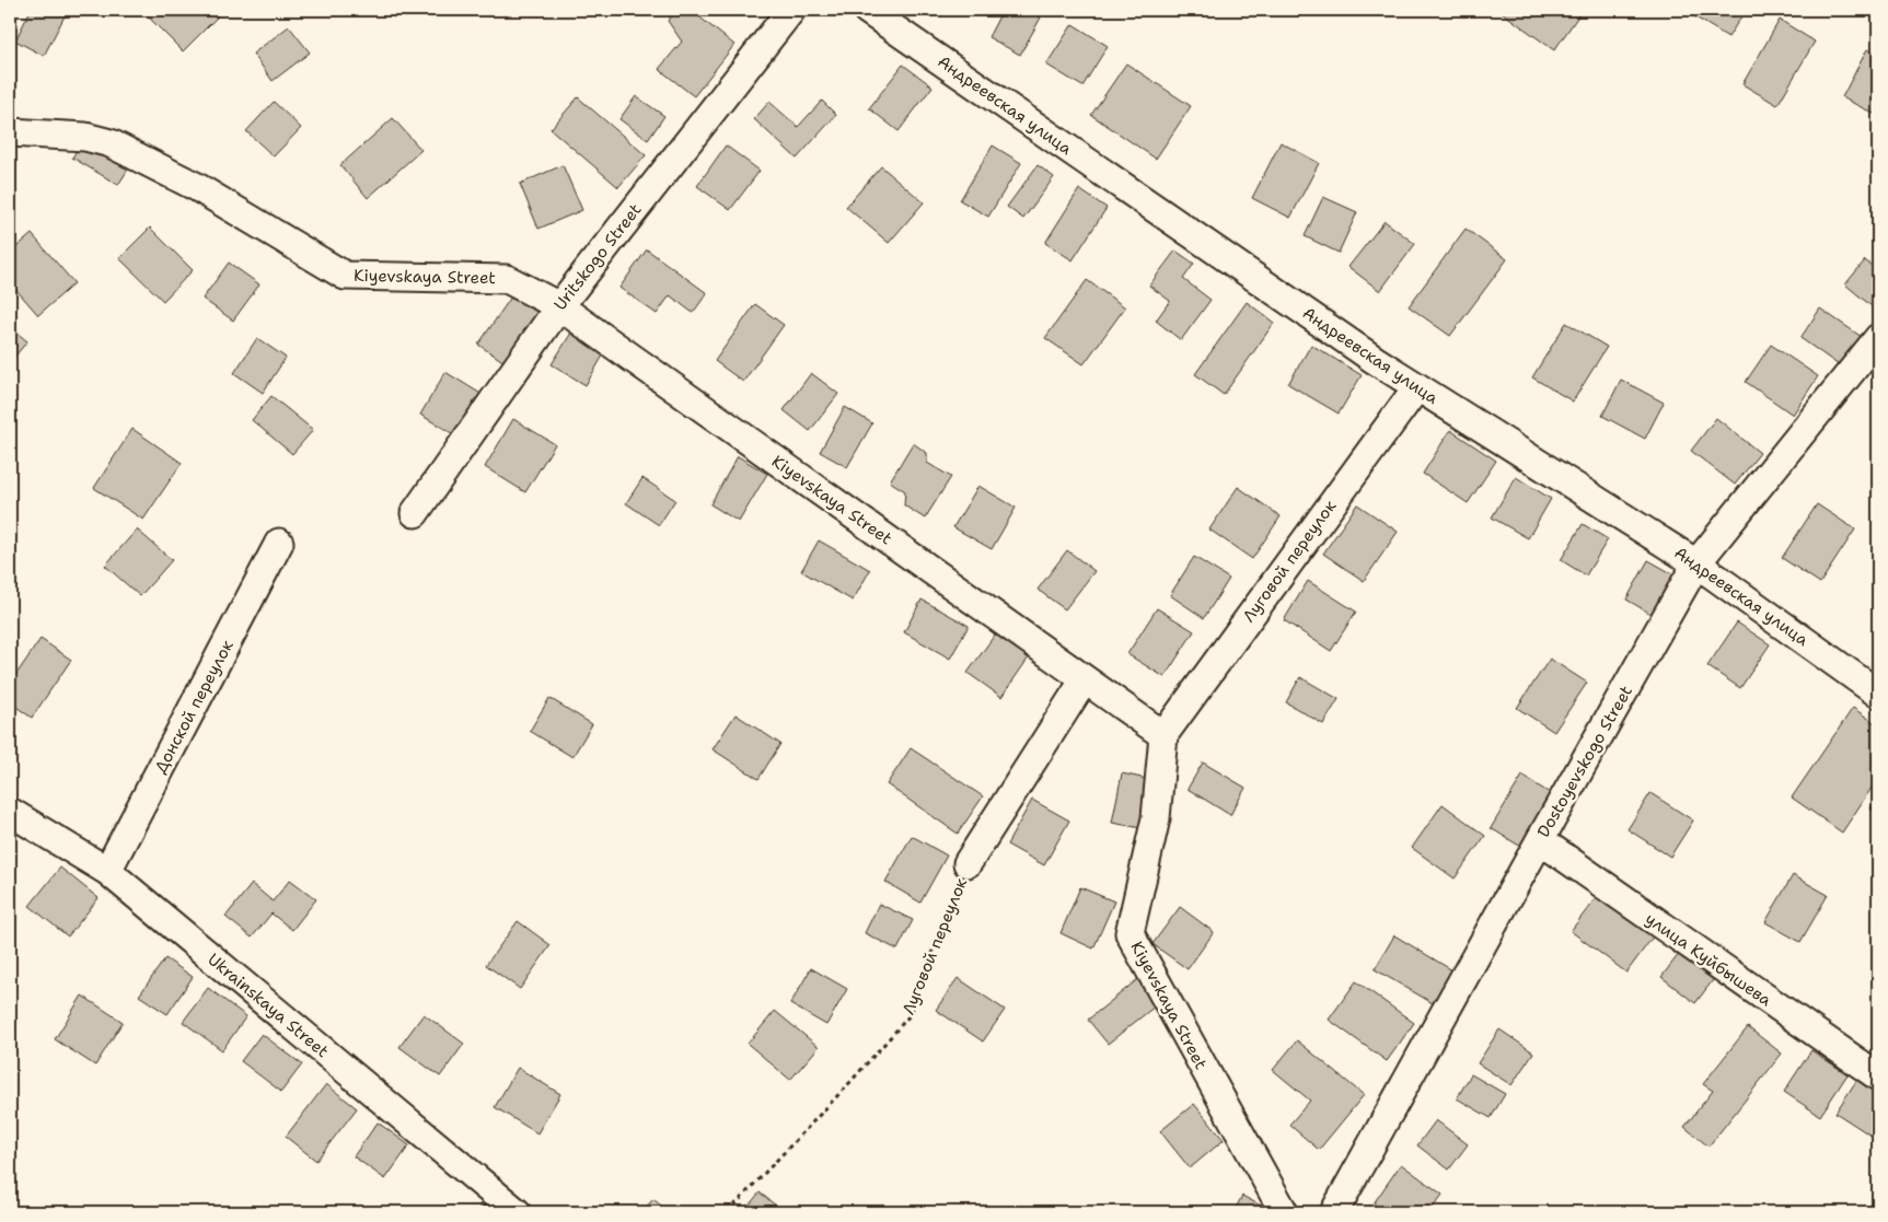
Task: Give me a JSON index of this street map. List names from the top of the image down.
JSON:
{
  "streets": {
    "street": [
      "Андреевская улица",
      "Uritskogo Street",
      "Kiyevskaya Street",
      "Луговой переулок",
      "Донской переулок",
      "Dostoyevskogo Street",
      "улица Куйбышева",
      "Ukrainskaya Street"
    ]
  },
  "crossings": [
    ["Андреевская улица", "Луговой переулок"],
    ["Андреевская улица", "Dostoyevskogo Street"],
    ["Uritskogo Street", "Kiyevskaya Street"],
    ["Kiyevskaya Street", "Луговой переулок"],
    ["Донской переулок", "Ukrainskaya Street"],
    ["Dostoyevskogo Street", "улица Куйбышева"]
  ]
}
